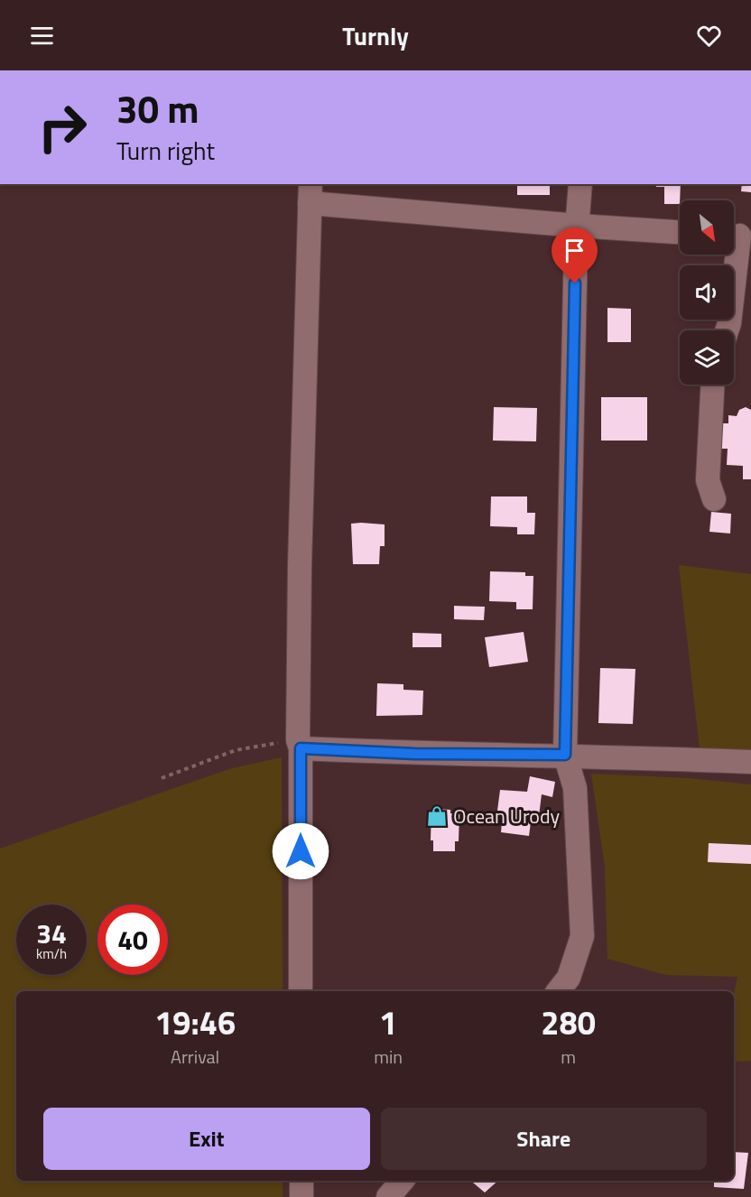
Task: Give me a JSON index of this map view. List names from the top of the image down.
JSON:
{
  "places": {
    "shop": ["Ocean Urody"]
  },
  "north": "bottom right",
  "page": {
    "header": "Turnly",
    "turn": ["30 m", "Turn right"],
    "speed": "34 km/h",
    "limit": "40",
    "eta": [
      "19:46",
      "Arrival",
      "1",
      "min",
      "280",
      "m"
    ],
    "buttons": ["Exit", "Share"]
  }
}
